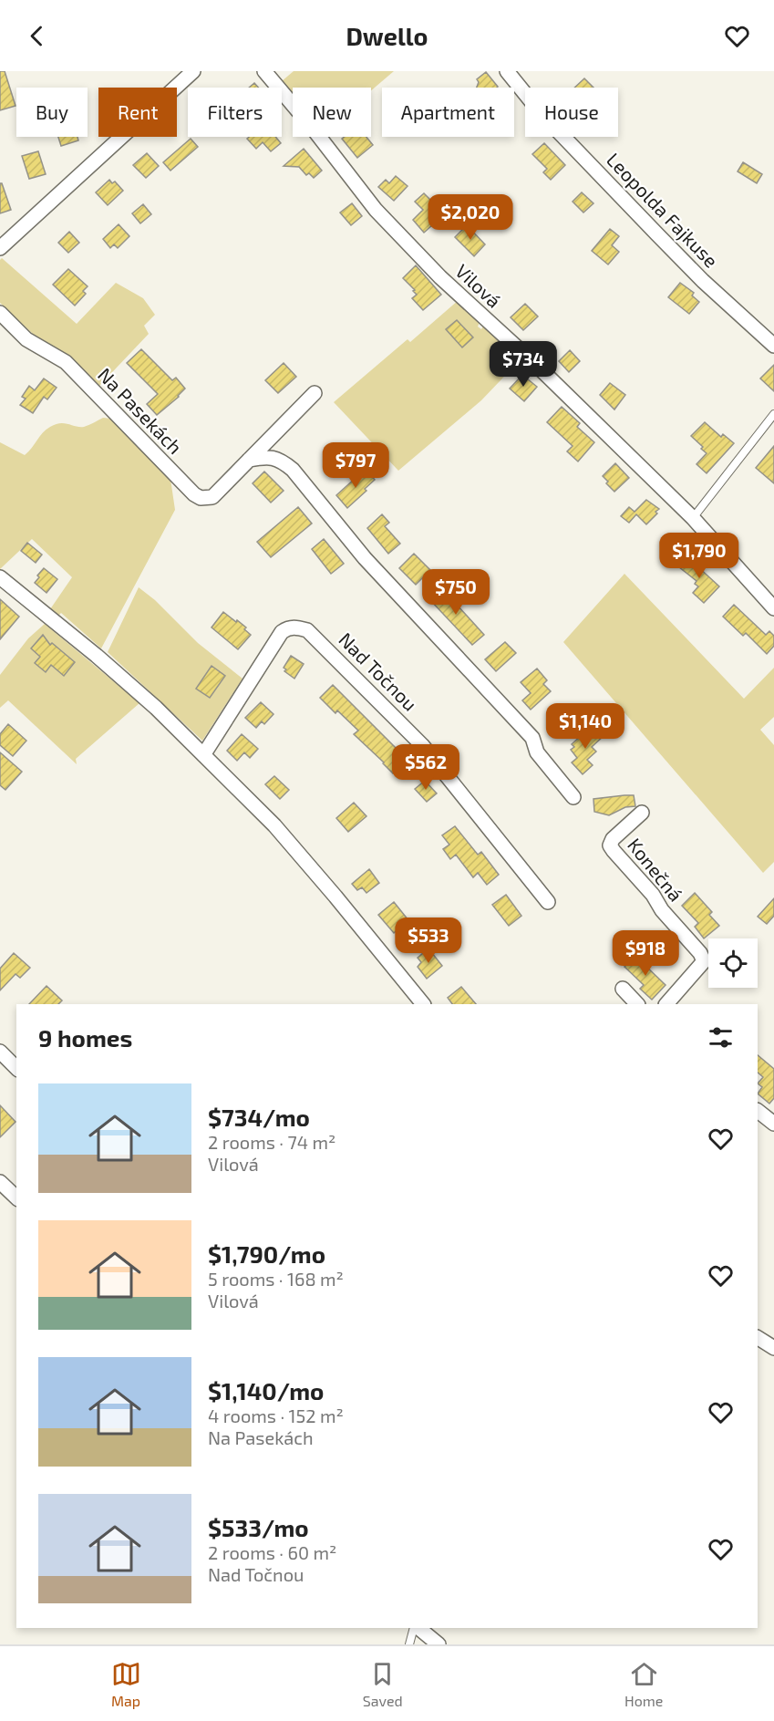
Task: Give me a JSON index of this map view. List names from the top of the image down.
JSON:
{
  "streets": {
    "street": [
      "Leopolda Fajkuse",
      "Vilová",
      "Na Pasekách",
      "Nad Točnou",
      "Konečná"
    ]
  },
  "page": {
    "header": "Dwello",
    "chip": [
      "Buy",
      "Rent",
      "Filters",
      "New",
      "Apartment",
      "House"
    ],
    "price": [
      "$2,020",
      "$734",
      "$797",
      "$1,790",
      "$750",
      "$1,140",
      "$562",
      "$533",
      "$918"
    ],
    "heading": "9 homes",
    "list": [
      {
        "name": "$734/mo",
        "note": "2 rooms · 74 m² · Vilová"
      },
      {
        "name": "$1,790/mo",
        "note": "5 rooms · 168 m² · Vilová"
      },
      {
        "name": "$1,140/mo",
        "note": "4 rooms · 152 m² · Na Pasekách"
      },
      {
        "name": "$533/mo",
        "note": "2 rooms · 60 m² · Nad Točnou"
      }
    ],
    "tabs": ["Map", "Saved", "Home"]
  }
}
